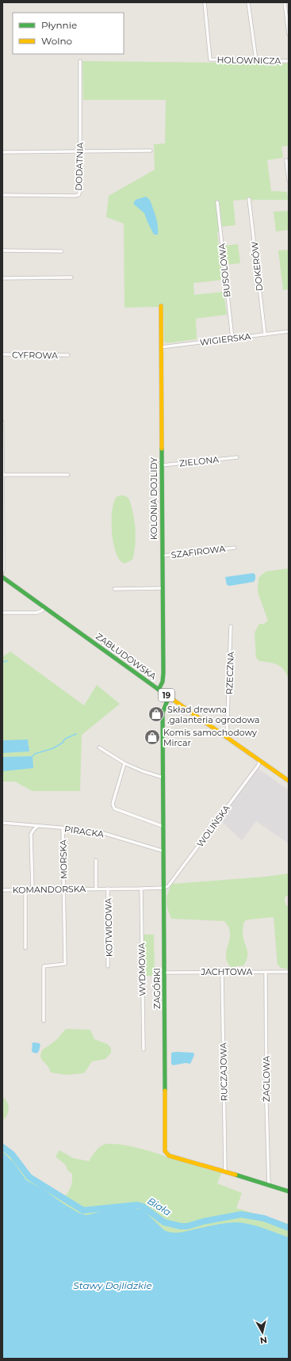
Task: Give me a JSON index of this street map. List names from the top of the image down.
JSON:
{
  "streets": {
    "main road": [
      "KOLONIA DOJLIDY",
      "ZABŁUDOWSKA",
      "19",
      "ZAGÓRKI"
    ],
    "street": [
      "HOLOWNICZA",
      "DODATNIA",
      "DOKERÓW",
      "BUSOLOWA",
      "WIGIERSKA",
      "CYFROWA",
      "ZIELONA",
      "SZAFIROWA",
      "RZECZNA",
      "WOLIŃSKA",
      "PIRACKA",
      "MORSKA",
      "KOMANDORSKA",
      "KOTWICOWA",
      "WYDMOWA",
      "JACHTOWA",
      "RUCZAJOWA",
      "ŻAGLOWA"
    ]
  },
  "crossings": [
    ["DOKERÓW", "WIGIERSKA"],
    ["BUSOLOWA", "WIGIERSKA"],
    ["WIGIERSKA", "KOLONIA DOJLIDY"],
    ["ZIELONA", "KOLONIA DOJLIDY"],
    ["KOLONIA DOJLIDY", "SZAFIROWA"],
    ["KOLONIA DOJLIDY", "ZABŁUDOWSKA"],
    ["ZABŁUDOWSKA", "RZECZNA"],
    ["ZABŁUDOWSKA", "WOLIŃSKA"],
    ["ZABŁUDOWSKA", "ZAGÓRKI"],
    ["WOLIŃSKA", "KOMANDORSKA"],
    ["WOLIŃSKA", "ZAGÓRKI"],
    ["PIRACKA", "MORSKA"],
    ["PIRACKA", "ZAGÓRKI"],
    ["MORSKA", "KOMANDORSKA"],
    ["KOMANDORSKA", "KOTWICOWA"],
    ["KOMANDORSKA", "WYDMOWA"],
    ["KOMANDORSKA", "ZAGÓRKI"],
    ["JACHTOWA", "ZAGÓRKI"],
    ["JACHTOWA", "RUCZAJOWA"],
    ["JACHTOWA", "ŻAGLOWA"],
    ["ZAGÓRKI", "RUCZAJOWA"],
    ["ZAGÓRKI", "ŻAGLOWA"]
  ],
  "water": ["Biała", "Stawy Dojlidzkie"],
  "places": {
    "shop": ["Skład drewna ,galanteria ogrodowa", "Komis samochodowy Mircar"]
  },
  "legend": ["Płynnie", "Wolno"],
  "north": "bottom"
}
